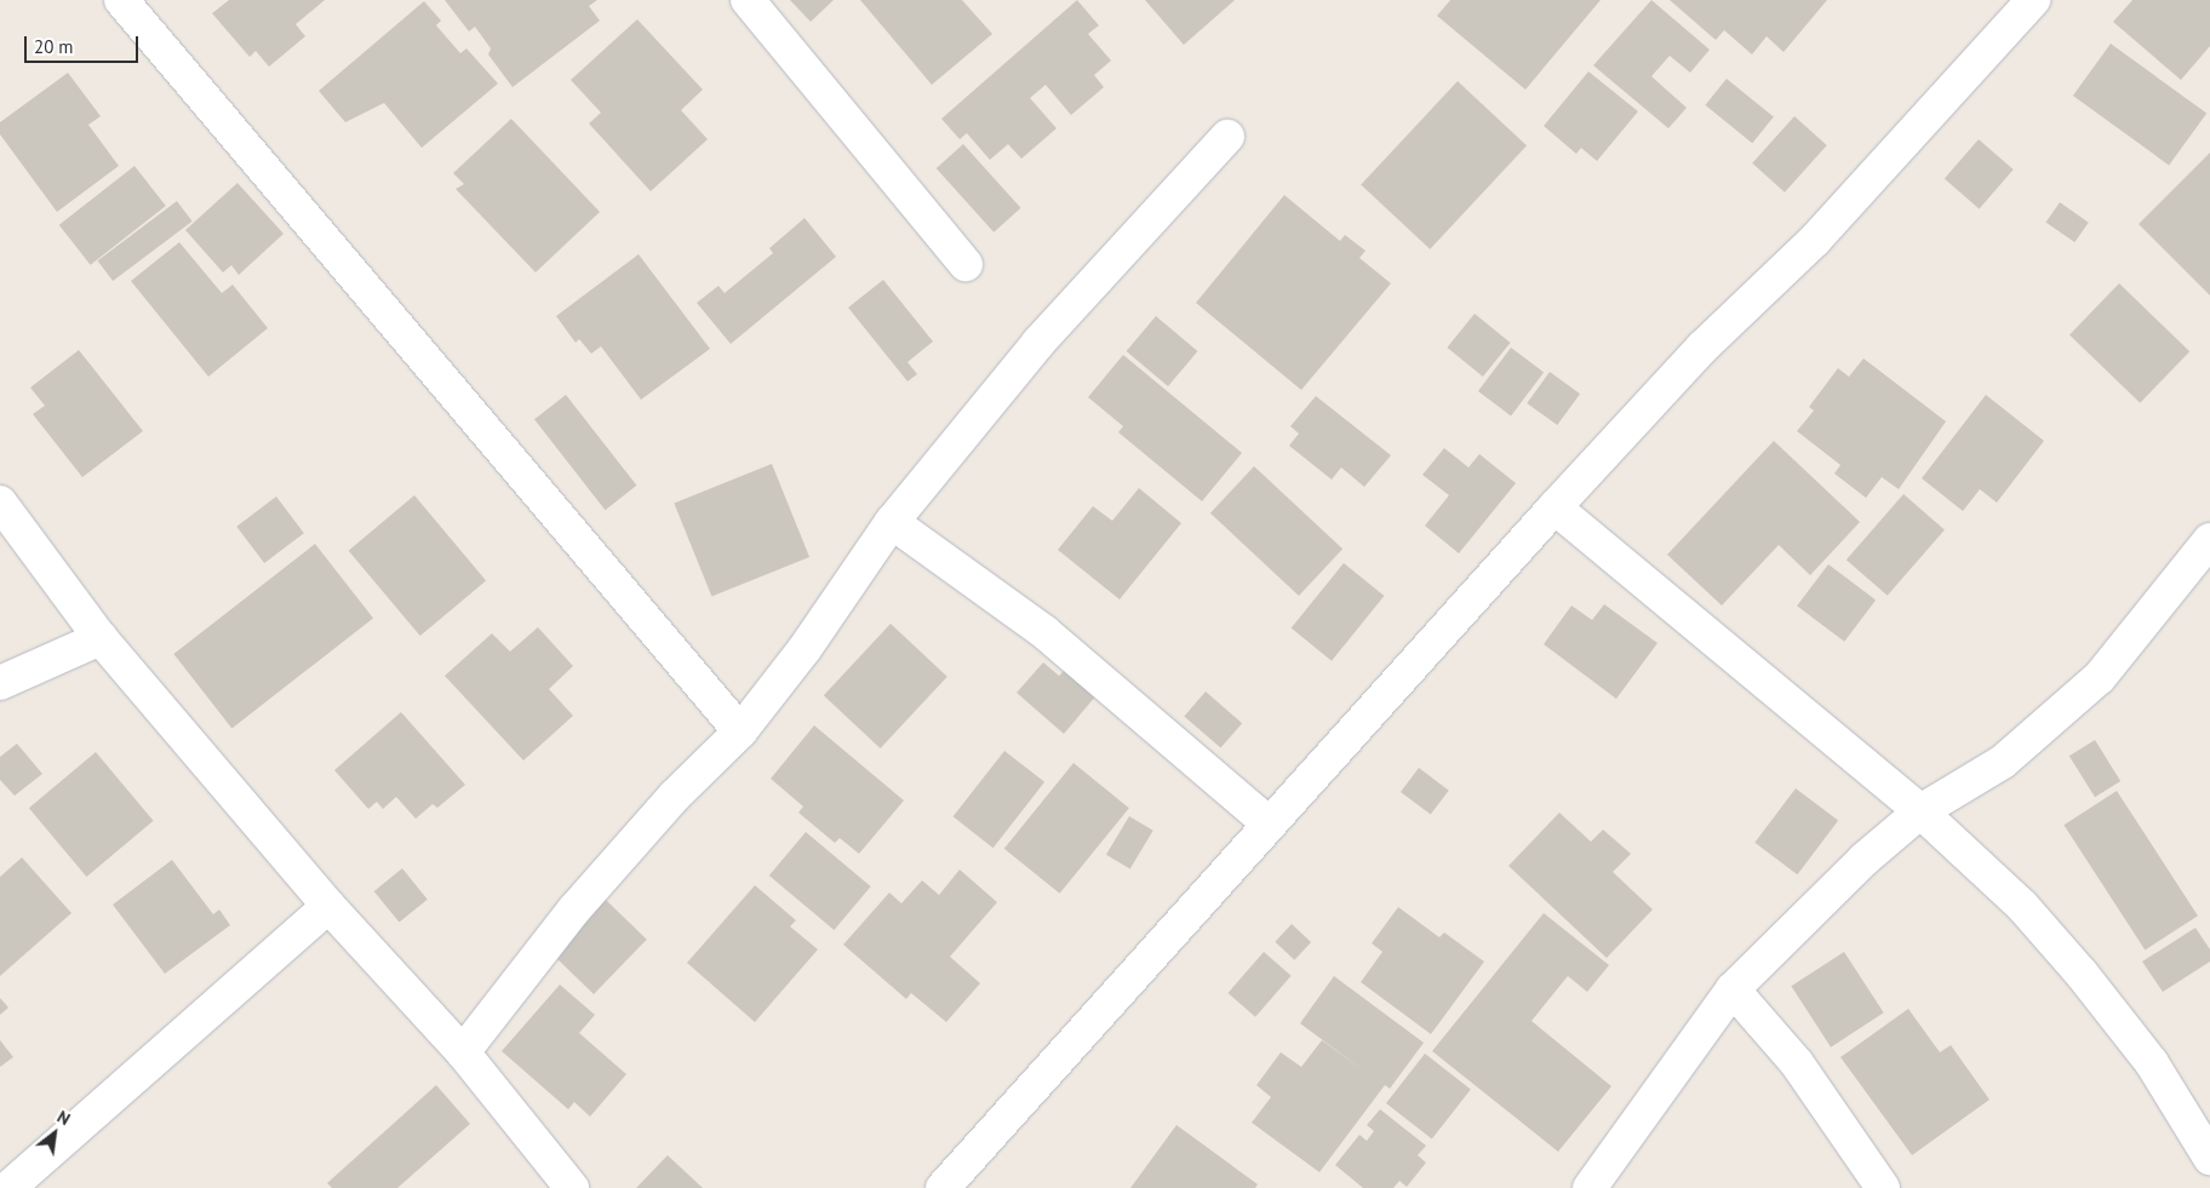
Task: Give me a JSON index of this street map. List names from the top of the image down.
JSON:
{
  "scale_bar": "20 m",
  "north": "top right"
}
